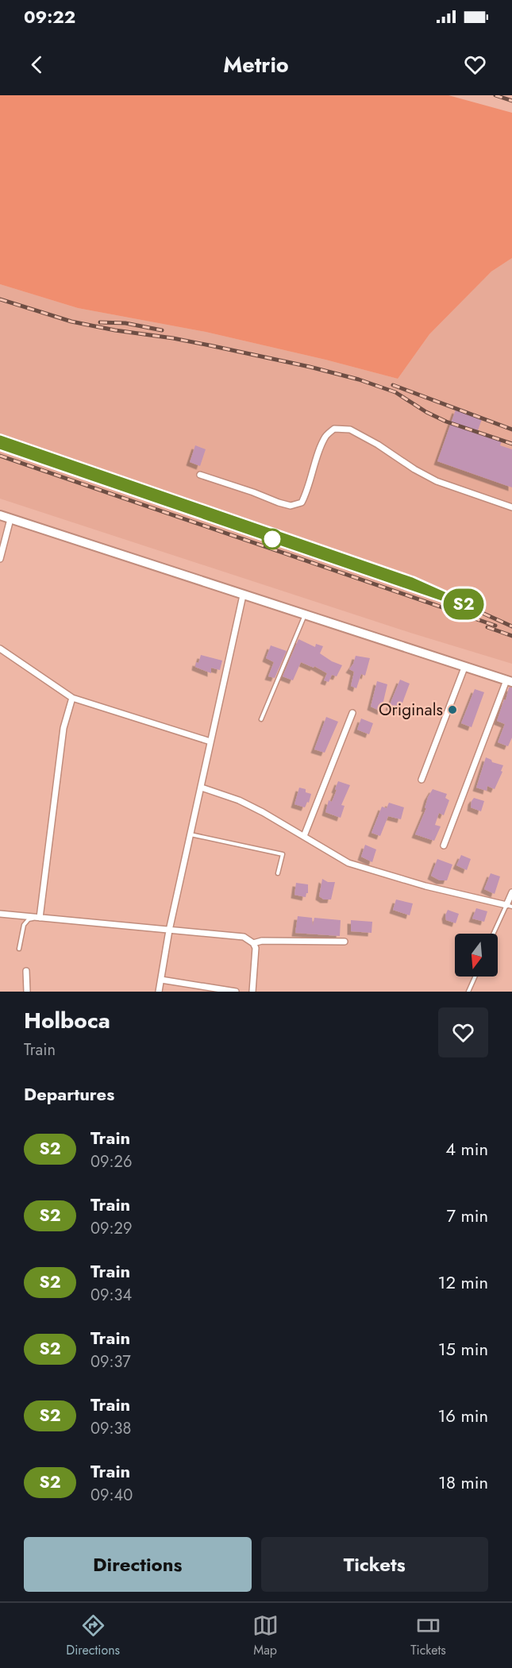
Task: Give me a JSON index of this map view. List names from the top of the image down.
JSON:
{
  "places": ["Originals"],
  "north": "bottom",
  "page": {
    "status": "09:22",
    "header": "Metrio",
    "on_map": "S2",
    "heading": [
      ["Holboca", "Train"],
      "Departures"
    ],
    "list": [
      {
        "mark": "S2",
        "name": "Train",
        "note": "09:26",
        "value": "4 min"
      },
      {
        "mark": "S2",
        "name": "Train",
        "note": "09:29",
        "value": "7 min"
      },
      {
        "mark": "S2",
        "name": "Train",
        "note": "09:34",
        "value": "12 min"
      },
      {
        "mark": "S2",
        "name": "Train",
        "note": "09:37",
        "value": "15 min"
      },
      {
        "mark": "S2",
        "name": "Train",
        "note": "09:38",
        "value": "16 min"
      },
      {
        "mark": "S2",
        "name": "Train",
        "note": "09:40",
        "value": "18 min"
      }
    ],
    "buttons": ["Directions", "Tickets"],
    "tabs": ["Directions", "Map", "Tickets"]
  }
}
